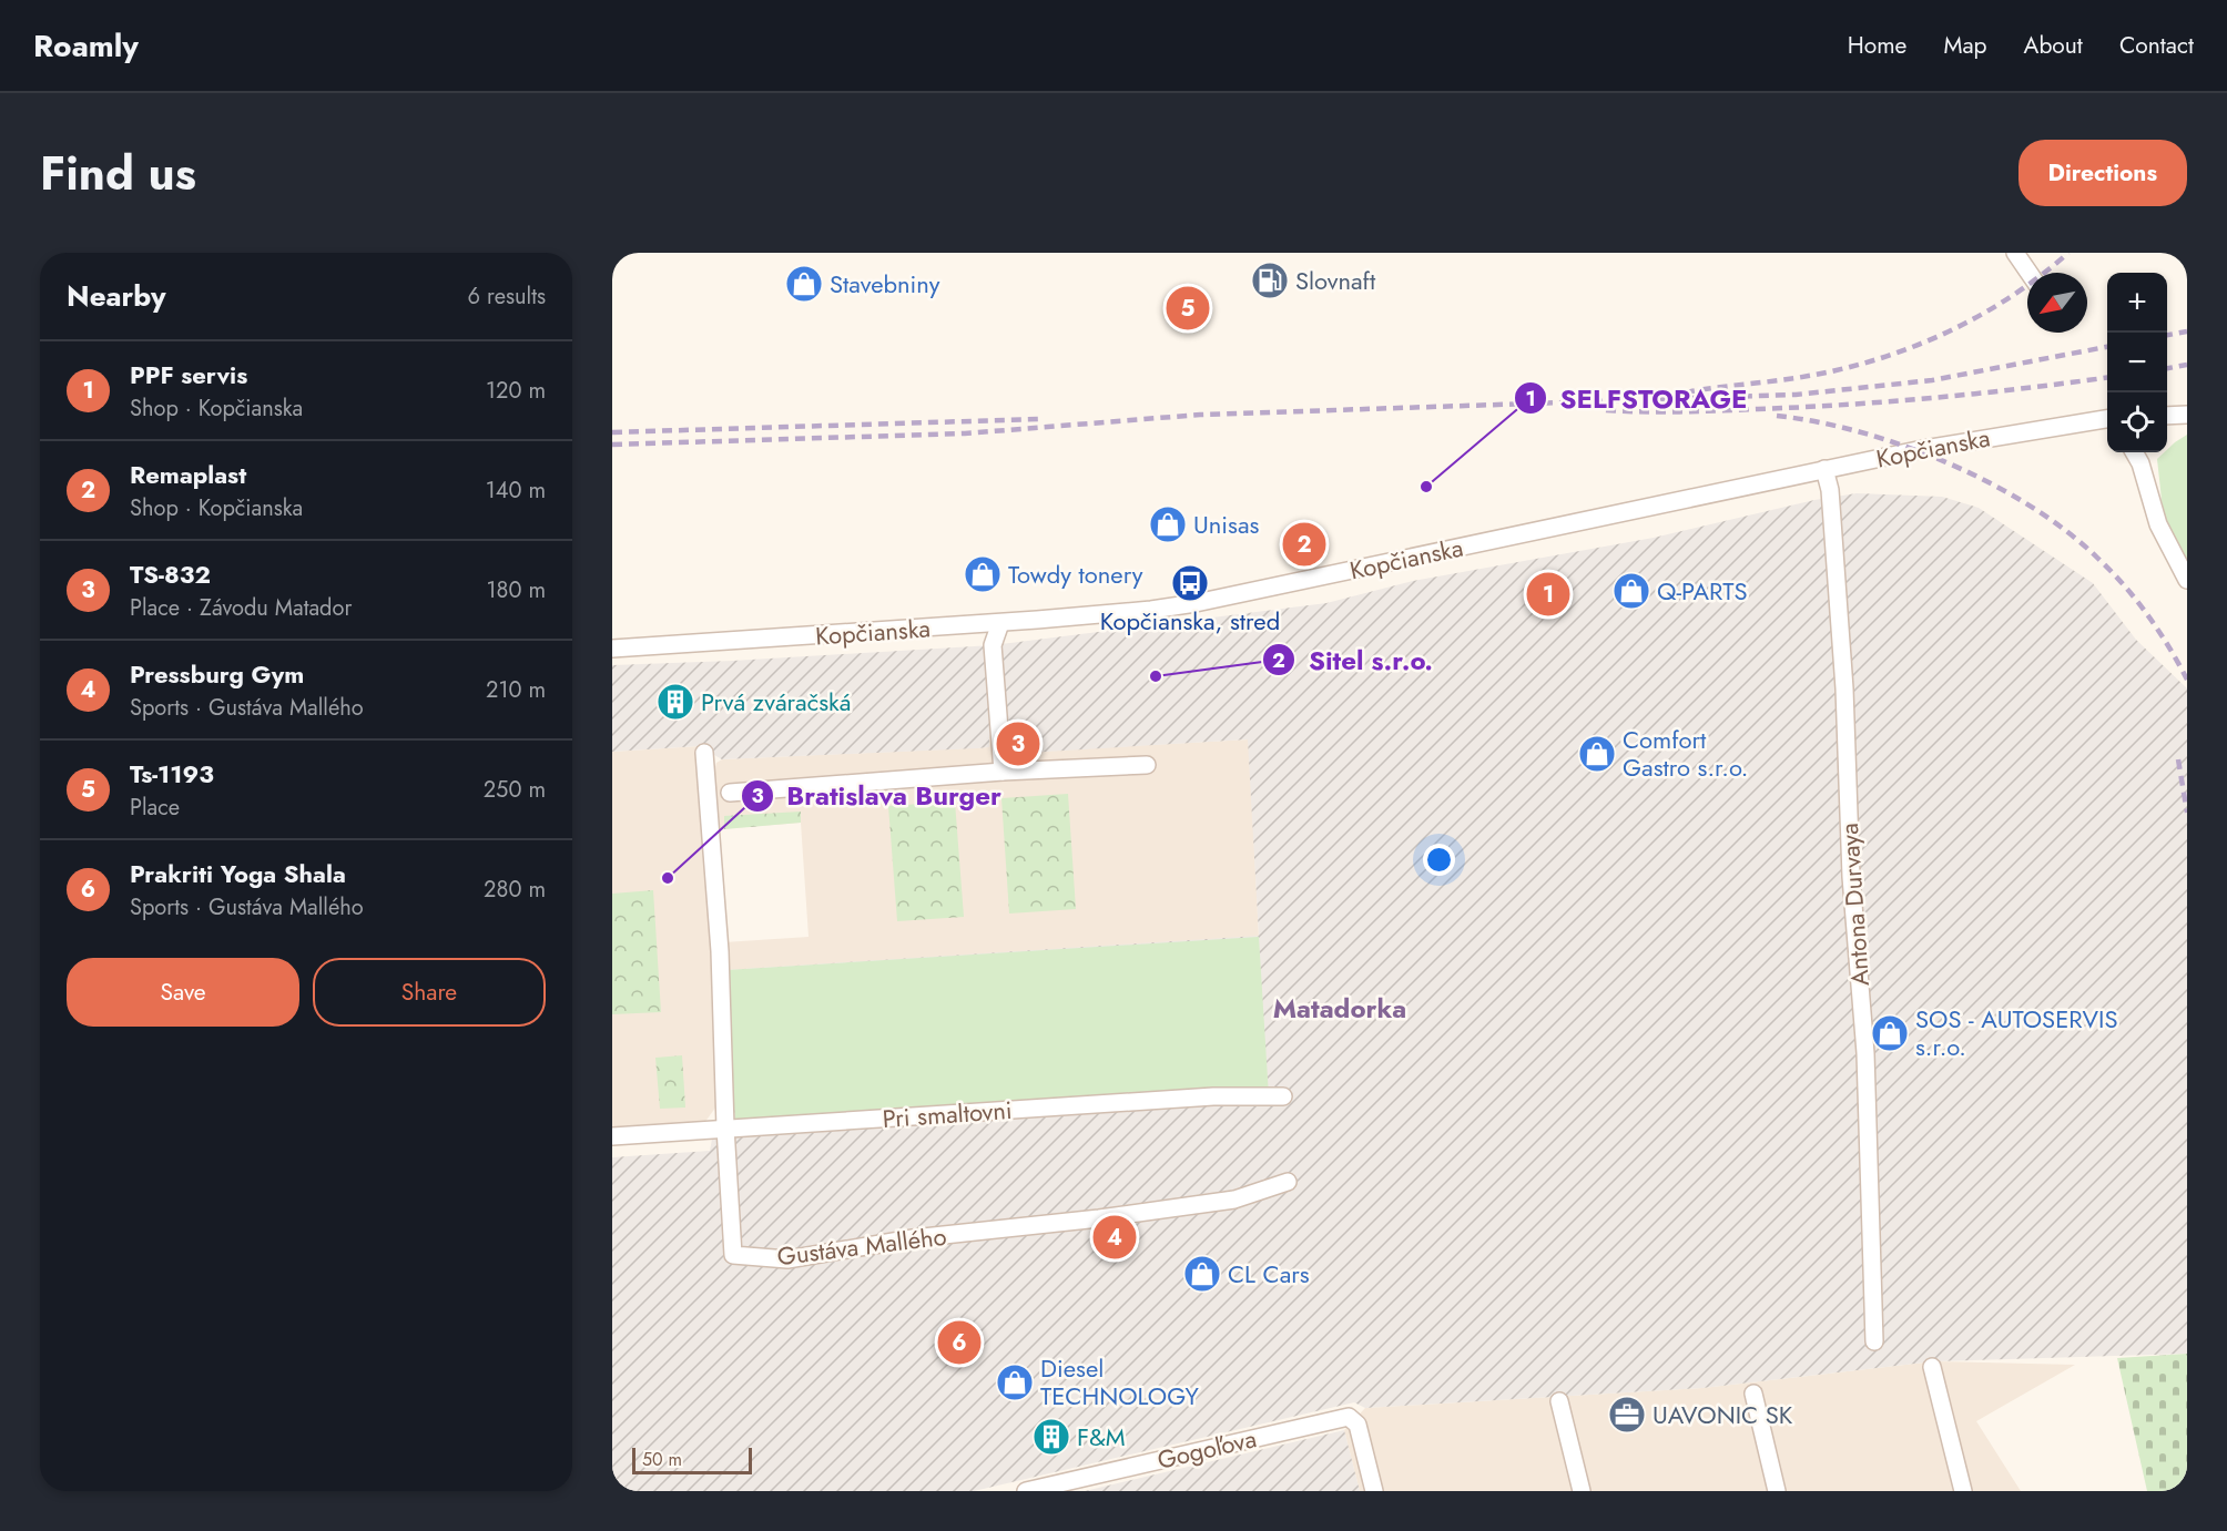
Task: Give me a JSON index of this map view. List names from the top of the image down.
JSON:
{
  "streets": {
    "street": [
      "Kopčianska",
      "Antona Durvaya",
      "Pri smaltovni",
      "Gustáva Mallého",
      "Gogoľova"
    ]
  },
  "crossings": [
    ["Kopčianska", "Antona Durvaya"],
    ["Pri smaltovni", "Gustáva Mallého"]
  ],
  "districts": ["Matadorka"],
  "places": {
    "fuel station": ["Slovnaft"],
    "shop": [
      "Stavebniny",
      "Unisas",
      "Towdy tonery",
      "Q-PARTS",
      "Comfort Gastro s.r.o.",
      "SOS - AUTOSERVIS s.r.o.",
      "CL Cars",
      "Diesel TECHNOLOGY"
    ],
    "other": ["SELFSTORAGE", "Sitel s.r.o.", "Bratislava Burger"],
    "bus stop": ["Kopčianska, stred"],
    "building": ["Prvá zváračská", "F&M"],
    "office": ["UAVONIC SK"]
  },
  "scale_bar": "50 m",
  "north": "bottom left",
  "page": {
    "header": "Roamly",
    "nav": [
      "Home",
      "Map",
      "About",
      "Contact"
    ],
    "title": "Find us",
    "buttons": [
      "Directions",
      ["Save", "Share"]
    ],
    "heading": ["Nearby", "6 results"],
    "map_buttons": ["+", "−"],
    "pins": [
      "5",
      "2",
      "1",
      "3",
      "4",
      "6"
    ],
    "list": [
      {
        "mark": "1",
        "name": "PPF servis",
        "note": "Shop · Kopčianska",
        "value": "120 m"
      },
      {
        "mark": "2",
        "name": "Remaplast",
        "note": "Shop · Kopčianska",
        "value": "140 m"
      },
      {
        "mark": "3",
        "name": "TS-832",
        "note": "Place · Závodu Matador",
        "value": "180 m"
      },
      {
        "mark": "4",
        "name": "Pressburg Gym",
        "note": "Sports · Gustáva Mallého",
        "value": "210 m"
      },
      {
        "mark": "5",
        "name": "Ts-1193",
        "note": "Place",
        "value": "250 m"
      },
      {
        "mark": "6",
        "name": "Prakriti Yoga Shala",
        "note": "Sports · Gustáva Mallého",
        "value": "280 m"
      }
    ],
    "scale": "50 m"
  }
}
